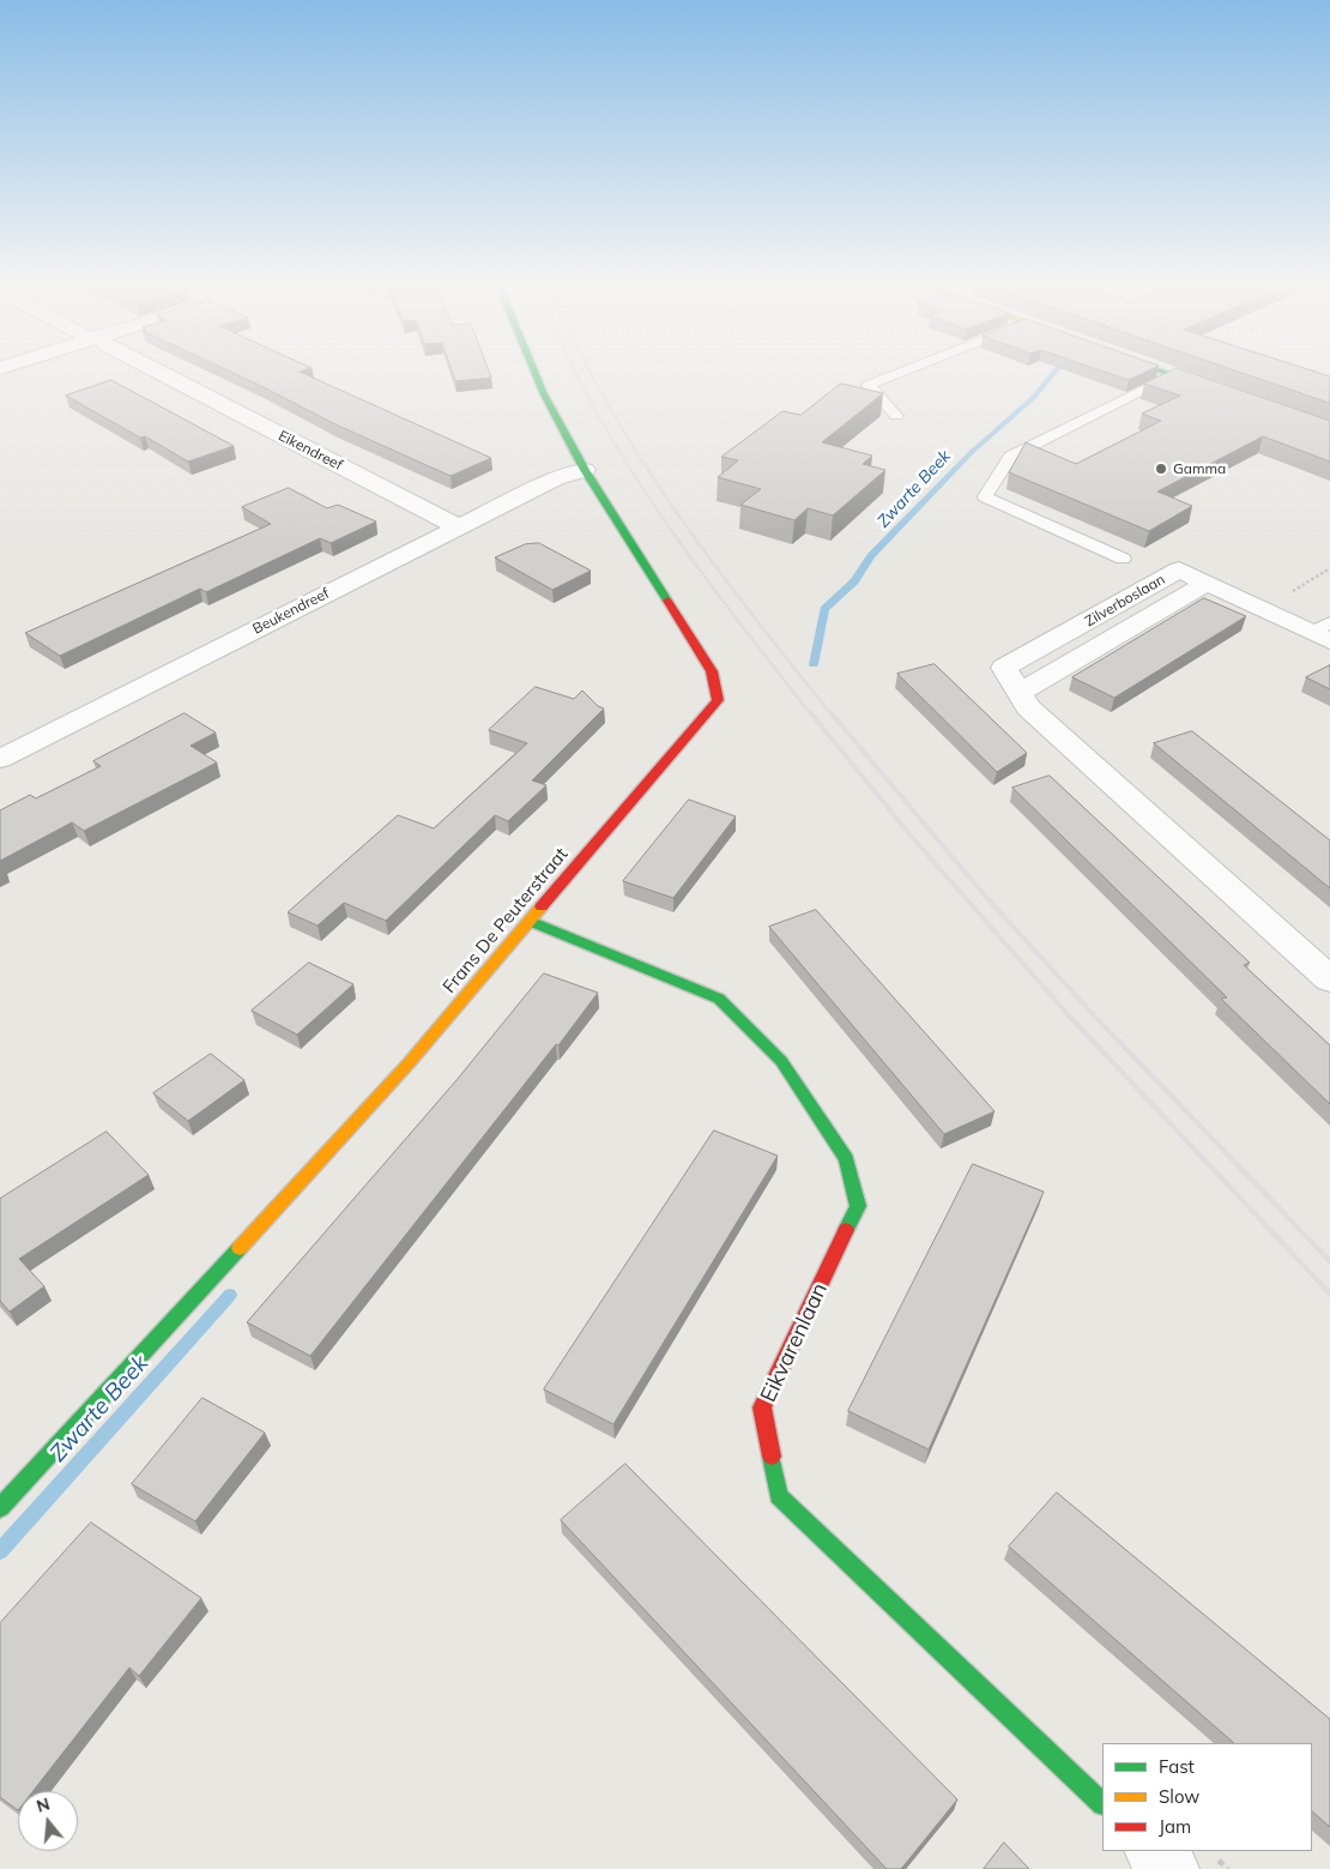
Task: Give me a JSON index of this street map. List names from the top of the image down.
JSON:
{
  "streets": {
    "street": [
      "Eikendreef",
      "Zilverboslaan",
      "Beukendreef",
      "Frans De Peuterstraat",
      "Eikvarenlaan"
    ]
  },
  "crossings": [
    ["Eikendreef", "Beukendreef"],
    ["Beukendreef", "Frans De Peuterstraat"],
    ["Frans De Peuterstraat", "Eikvarenlaan"]
  ],
  "water": ["Zwarte Beek"],
  "places": ["Gamma"],
  "legend": ["Fast", "Slow", "Jam"],
  "north": "top"
}
